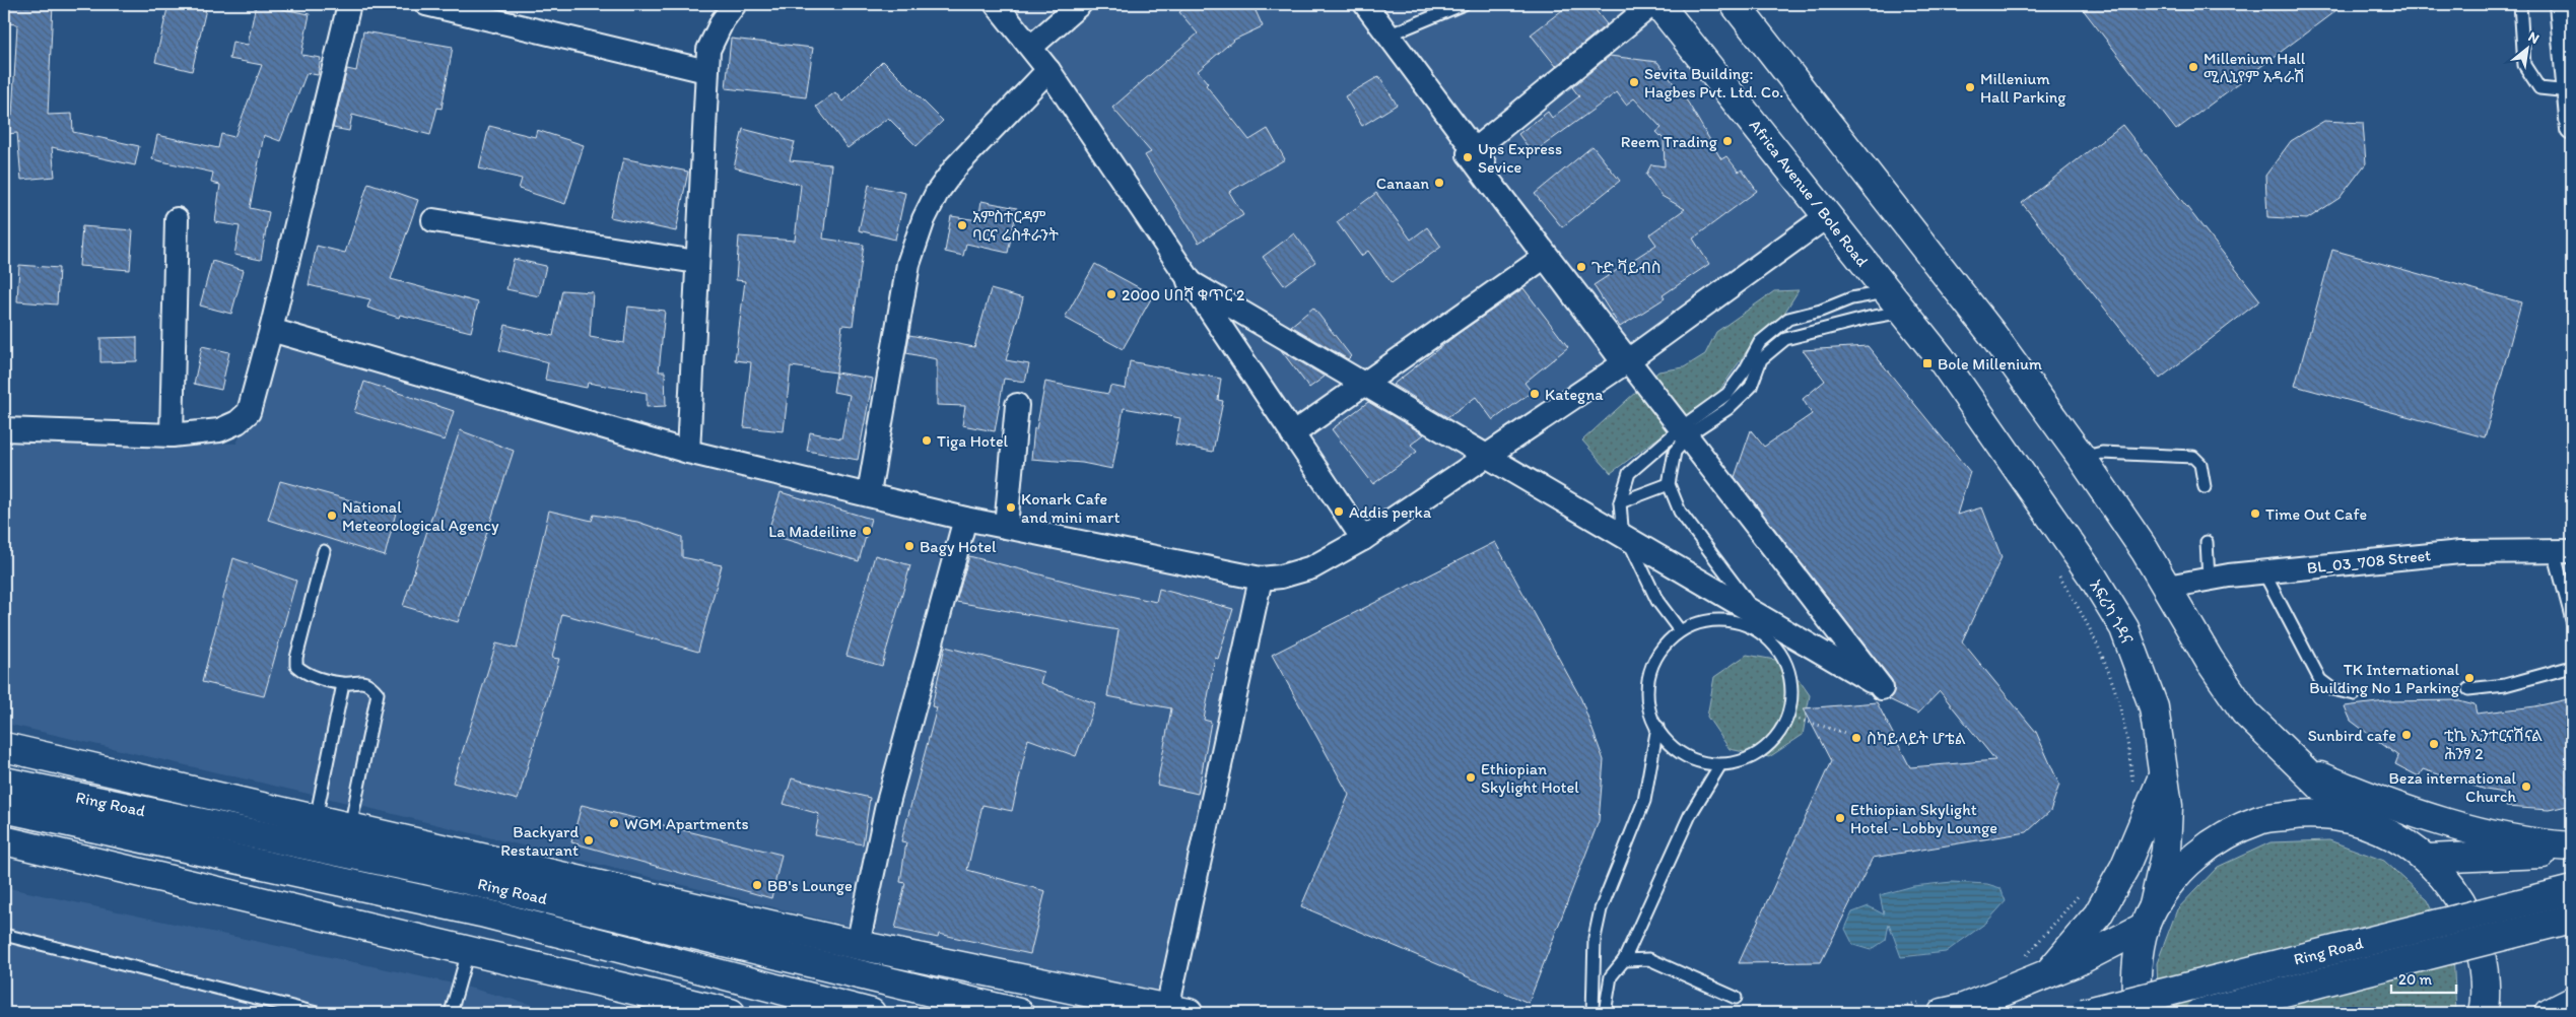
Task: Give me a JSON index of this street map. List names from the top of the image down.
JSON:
{
  "streets": {
    "main road": ["Africa Avenue / Bole Road", "አፍሪካ ጎዳና", "Ring Road"],
    "street": ["BL_03_708 Street"]
  },
  "crossings": [
    ["Africa Avenue / Bole Road", "አፍሪካ ጎዳና"]
  ],
  "places": {
    "other": [
      "Millenium Hall ሚሊኒየም አዳራሽ",
      "Sevita Building: Hagbes Pvt. Ltd. Co.",
      "Millenium Hall Parking",
      "Reem Trading",
      "Ups Express Sevice",
      "Canaan",
      "አምስተርዳም ባርና ሬስቶራንት",
      "ጉድ ቫይብስ",
      "2000 ሀበሻ ቁጥር 2",
      "Kategna",
      "Tiga Hotel",
      "Konark Cafe and mini mart",
      "Addis perka",
      "Time Out Cafe",
      "National Meteorological Agency",
      "La Madeiline",
      "Bagy Hotel",
      "TK International Building No 1 Parking",
      "Sunbird cafe",
      "ስካይላይት ሆቴል",
      "ቲኬ ኢንተርናሽናል ሕንፃ 2",
      "Ethiopian Skylight Hotel",
      "Beza international Church",
      "Ethiopian Skylight Hotel - Lobby Lounge",
      "WGM Apartments",
      "Backyard Restaurant",
      "BB's Lounge"
    ],
    "transit": ["Bole Millenium"]
  },
  "scale_bar": "20 m",
  "north": "top right"
}
